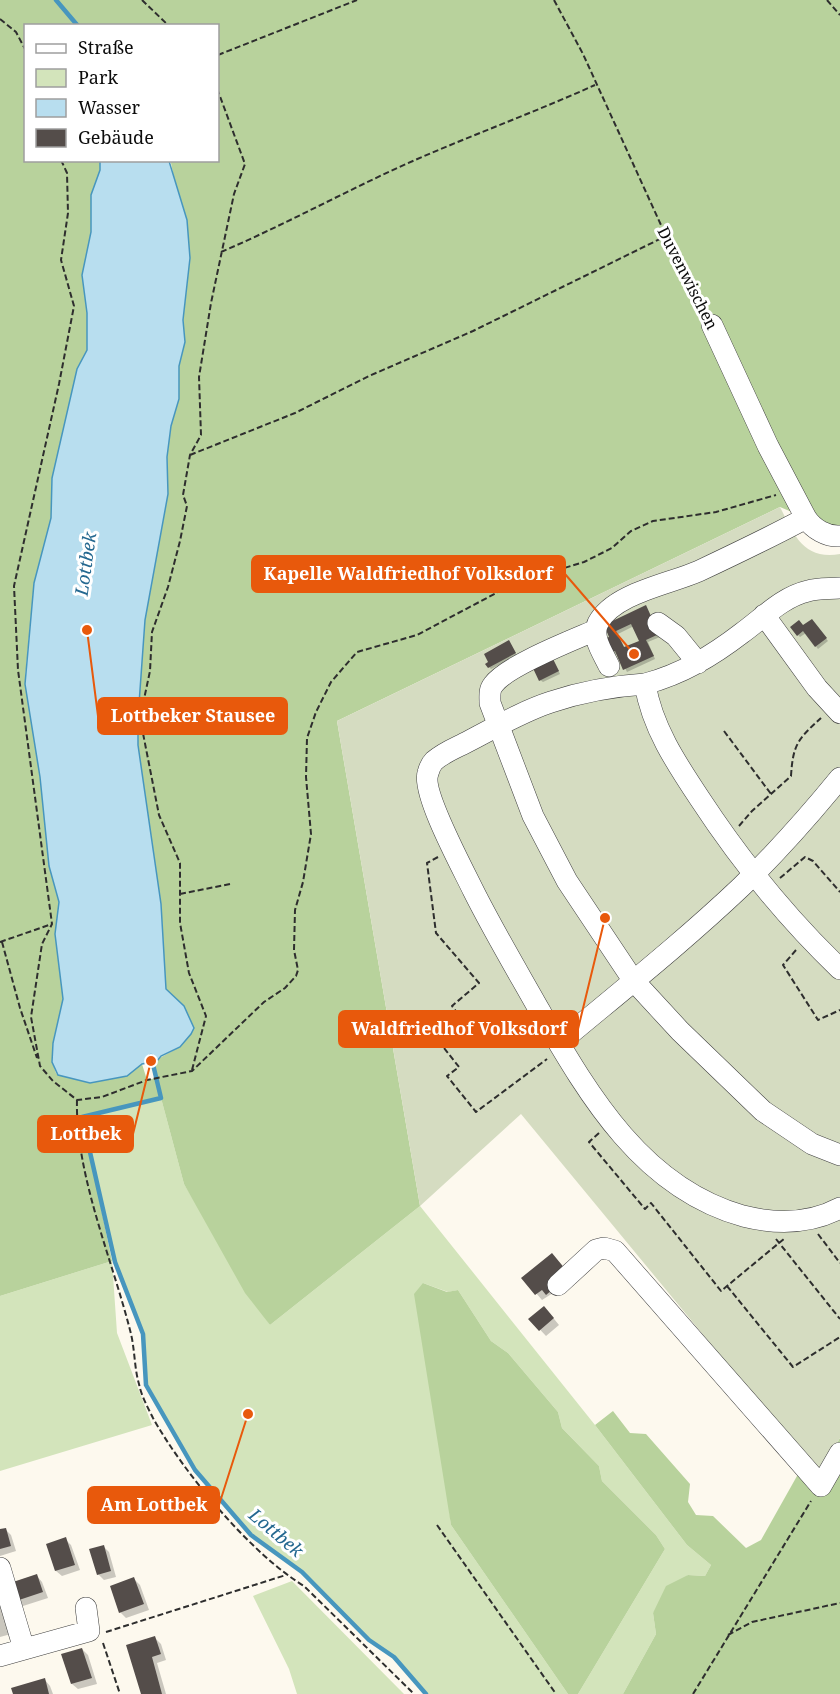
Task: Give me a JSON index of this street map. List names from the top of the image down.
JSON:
{
  "streets": {
    "street": ["Duvenwischen"]
  },
  "water": ["Lottbek"],
  "places": [
    "Lottbeker Stausee",
    "Kapelle Waldfriedhof Volksdorf",
    "Waldfriedhof Volksdorf",
    "Lottbek",
    "Am Lottbek"
  ],
  "legend": [
    "Straße",
    "Park",
    "Wasser",
    "Gebäude"
  ]
}
